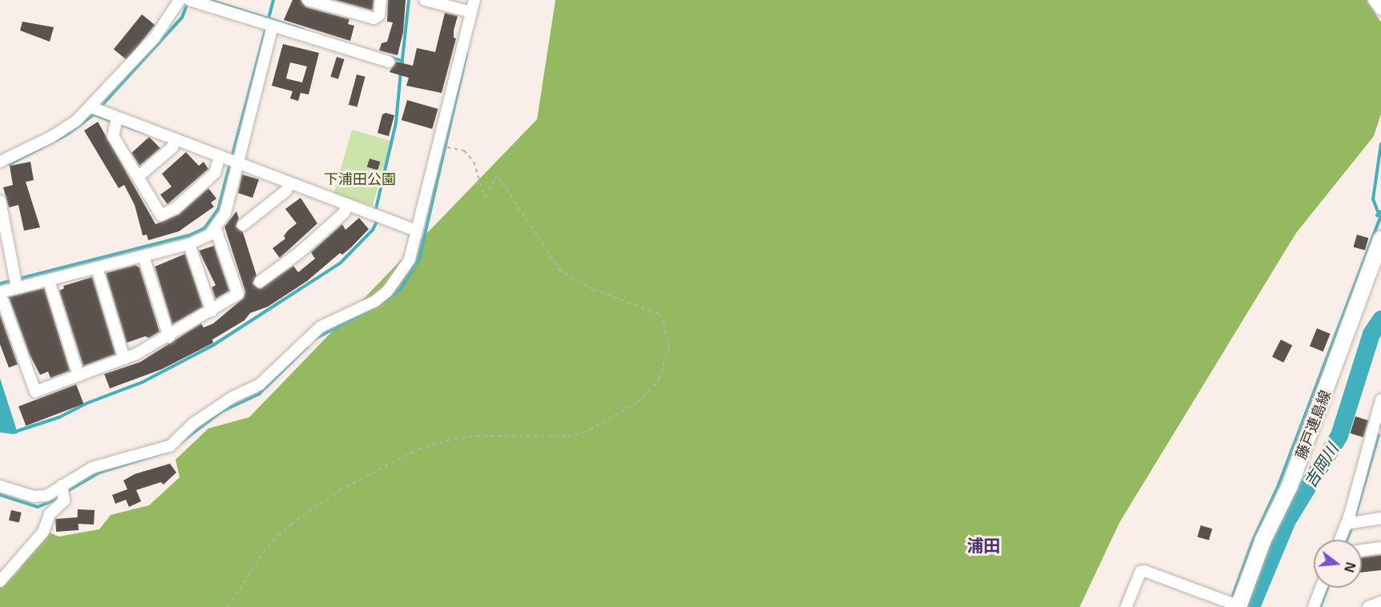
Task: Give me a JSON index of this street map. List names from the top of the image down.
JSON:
{
  "streets": {
    "main road": ["藤戸連島線"]
  },
  "districts": ["浦田"],
  "water": ["吉岡川"],
  "parks": ["下浦田公園"],
  "north": "right"
}
